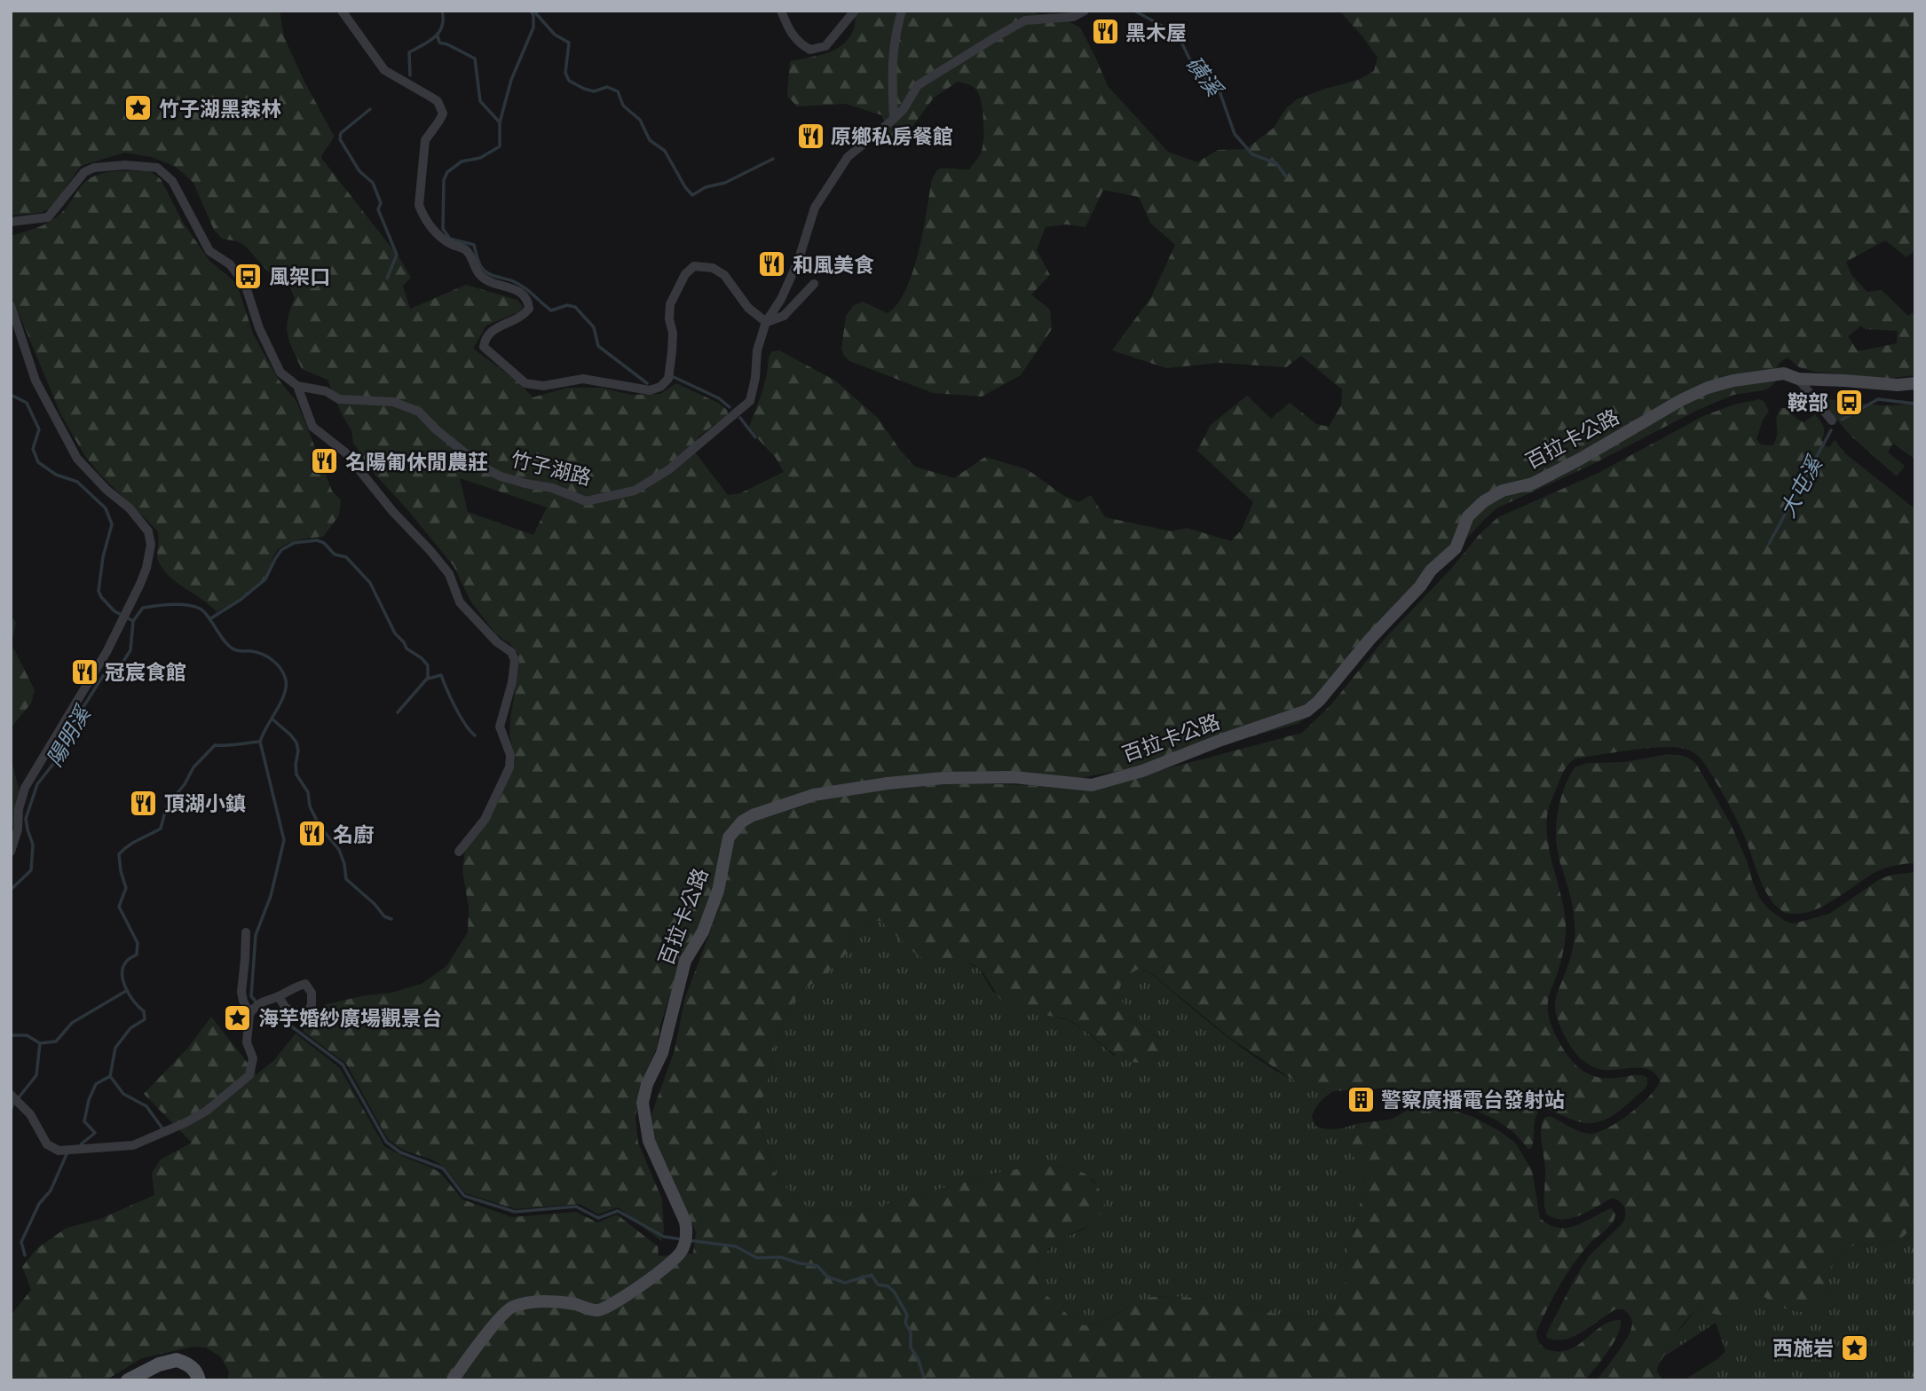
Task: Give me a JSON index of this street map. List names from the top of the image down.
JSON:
{
  "streets": {
    "main road": ["百拉卡公路"],
    "street": ["竹子湖路"]
  },
  "water": ["磺溪", "大屯溪", "陽明溪"],
  "places": {
    "restaurant": [
      "黑木屋",
      "原鄉私房餐館",
      "和風美食",
      "名陽匍休閒農莊",
      "冠宸食館",
      "頂湖小鎮",
      "名廚"
    ],
    "place": ["竹子湖黑森林", "海芋婚紗廣場觀景台", "西施岩"],
    "bus stop": ["風架口", "鞍部"],
    "building": ["警察廣播電台發射站"]
  }
}
